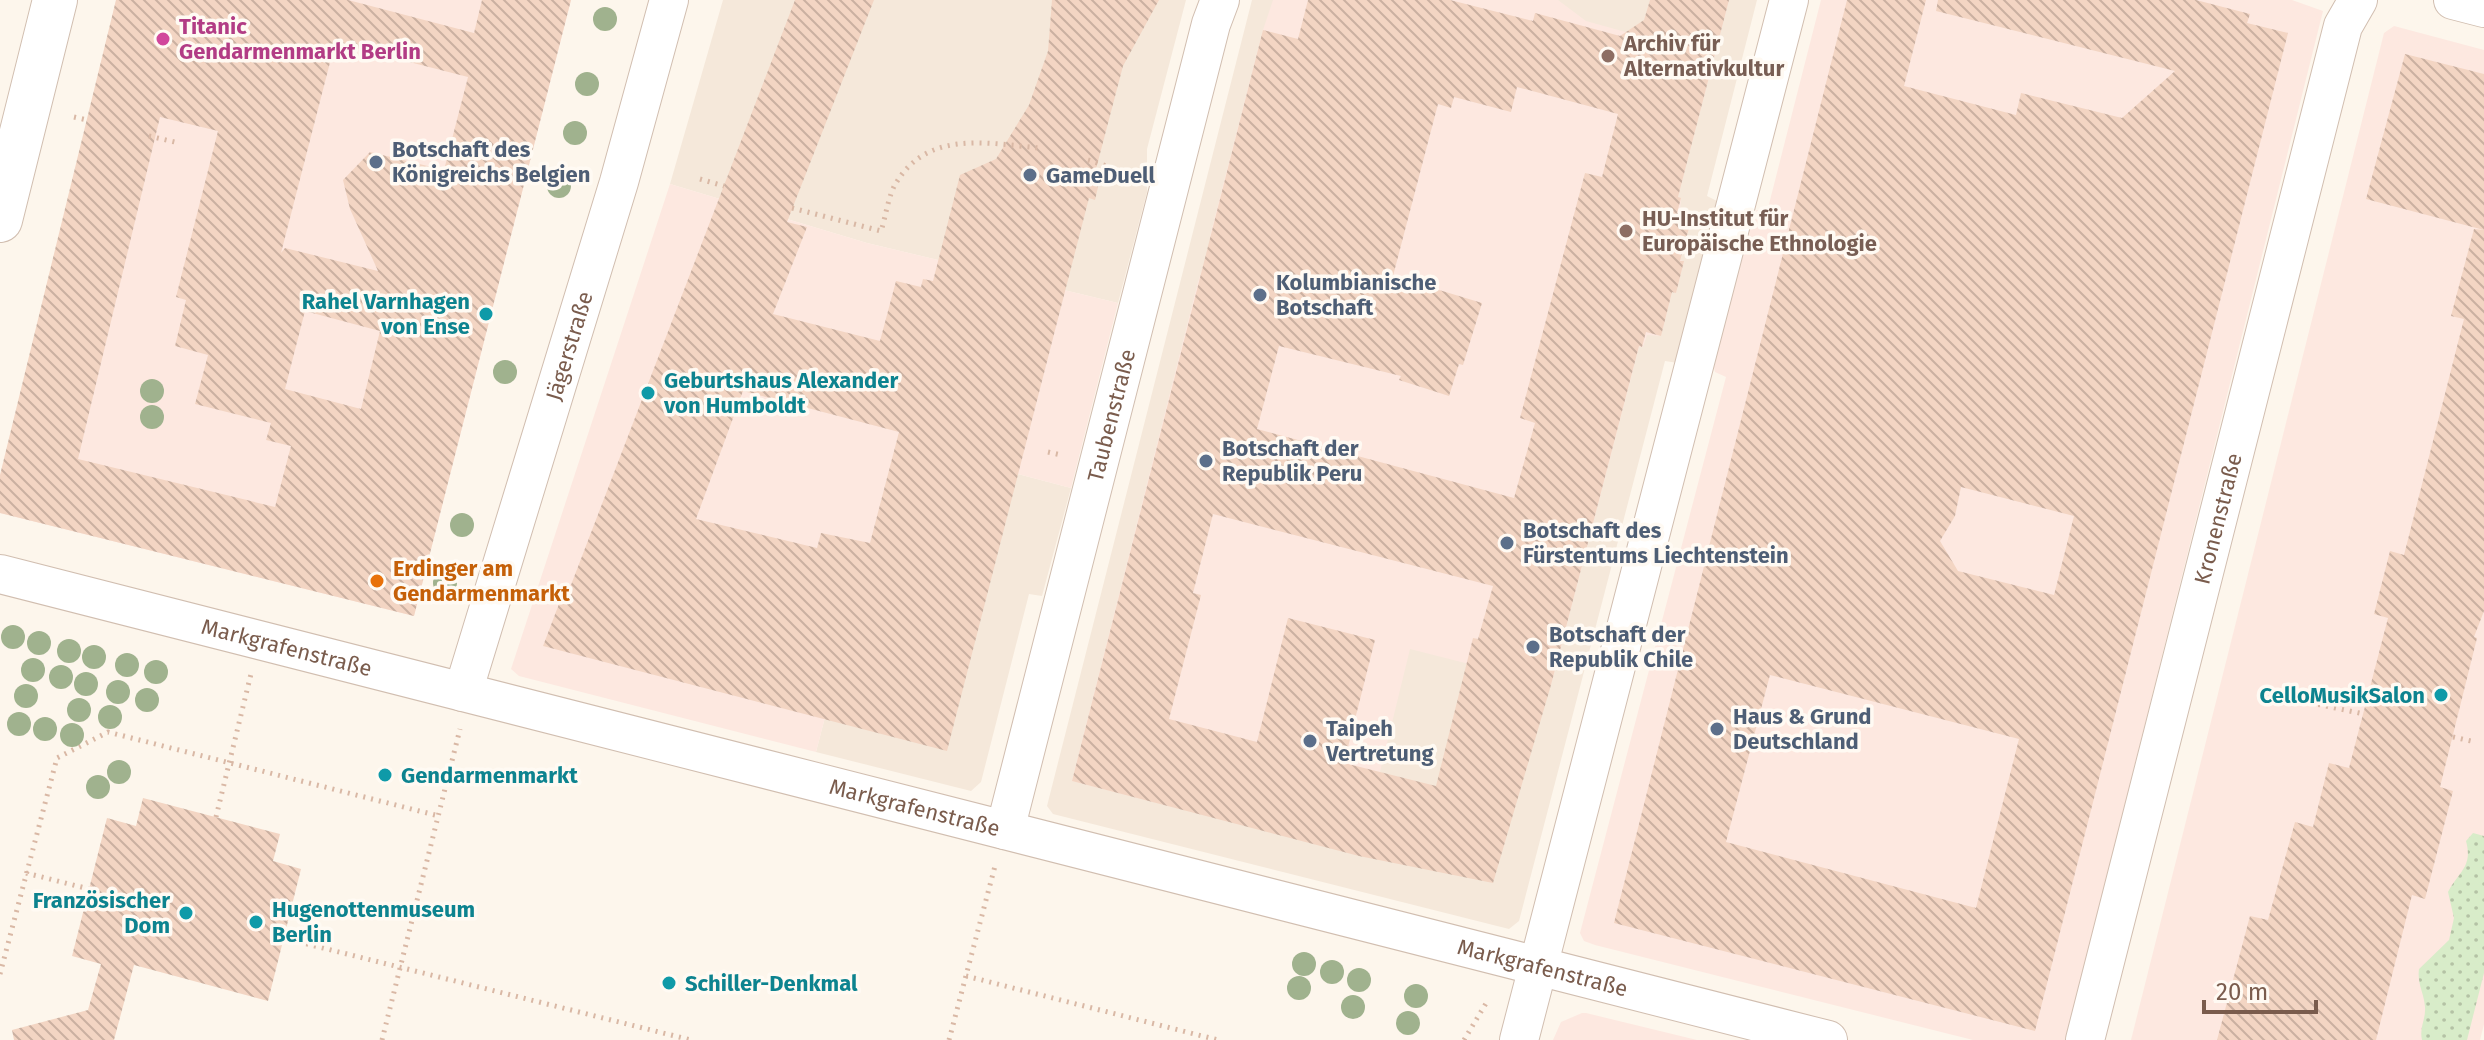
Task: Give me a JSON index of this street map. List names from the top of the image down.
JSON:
{
  "streets": {
    "street": [
      "Jägerstraße",
      "Taubenstraße",
      "Kronenstraße",
      "Markgrafenstraße"
    ]
  },
  "crossings": [
    ["Jägerstraße", "Markgrafenstraße"],
    ["Taubenstraße", "Markgrafenstraße"]
  ],
  "places": [
    "Titanic Gendarmenmarkt Berlin",
    "Archiv für Alternativkultur",
    "Botschaft des Königreichs Belgien",
    "GameDuell",
    "HU-Institut für Europäische Ethnologie",
    "Kolumbianische Botschaft",
    "Rahel Varnhagen von Ense",
    "Geburtshaus Alexander von Humboldt",
    "Botschaft der Republik Peru",
    "Botschaft des Fürstentums Liechtenstein",
    "Erdinger am Gendarmenmarkt",
    "Botschaft der Republik Chile",
    "CelloMusikSalon",
    "Haus & Grund Deutschland",
    "Taipeh Vertretung",
    "Gendarmenmarkt",
    "Französischer Dom",
    "Hugenottenmuseum Berlin",
    "Schiller-Denkmal"
  ],
  "scale_bar": "20 m"
}
